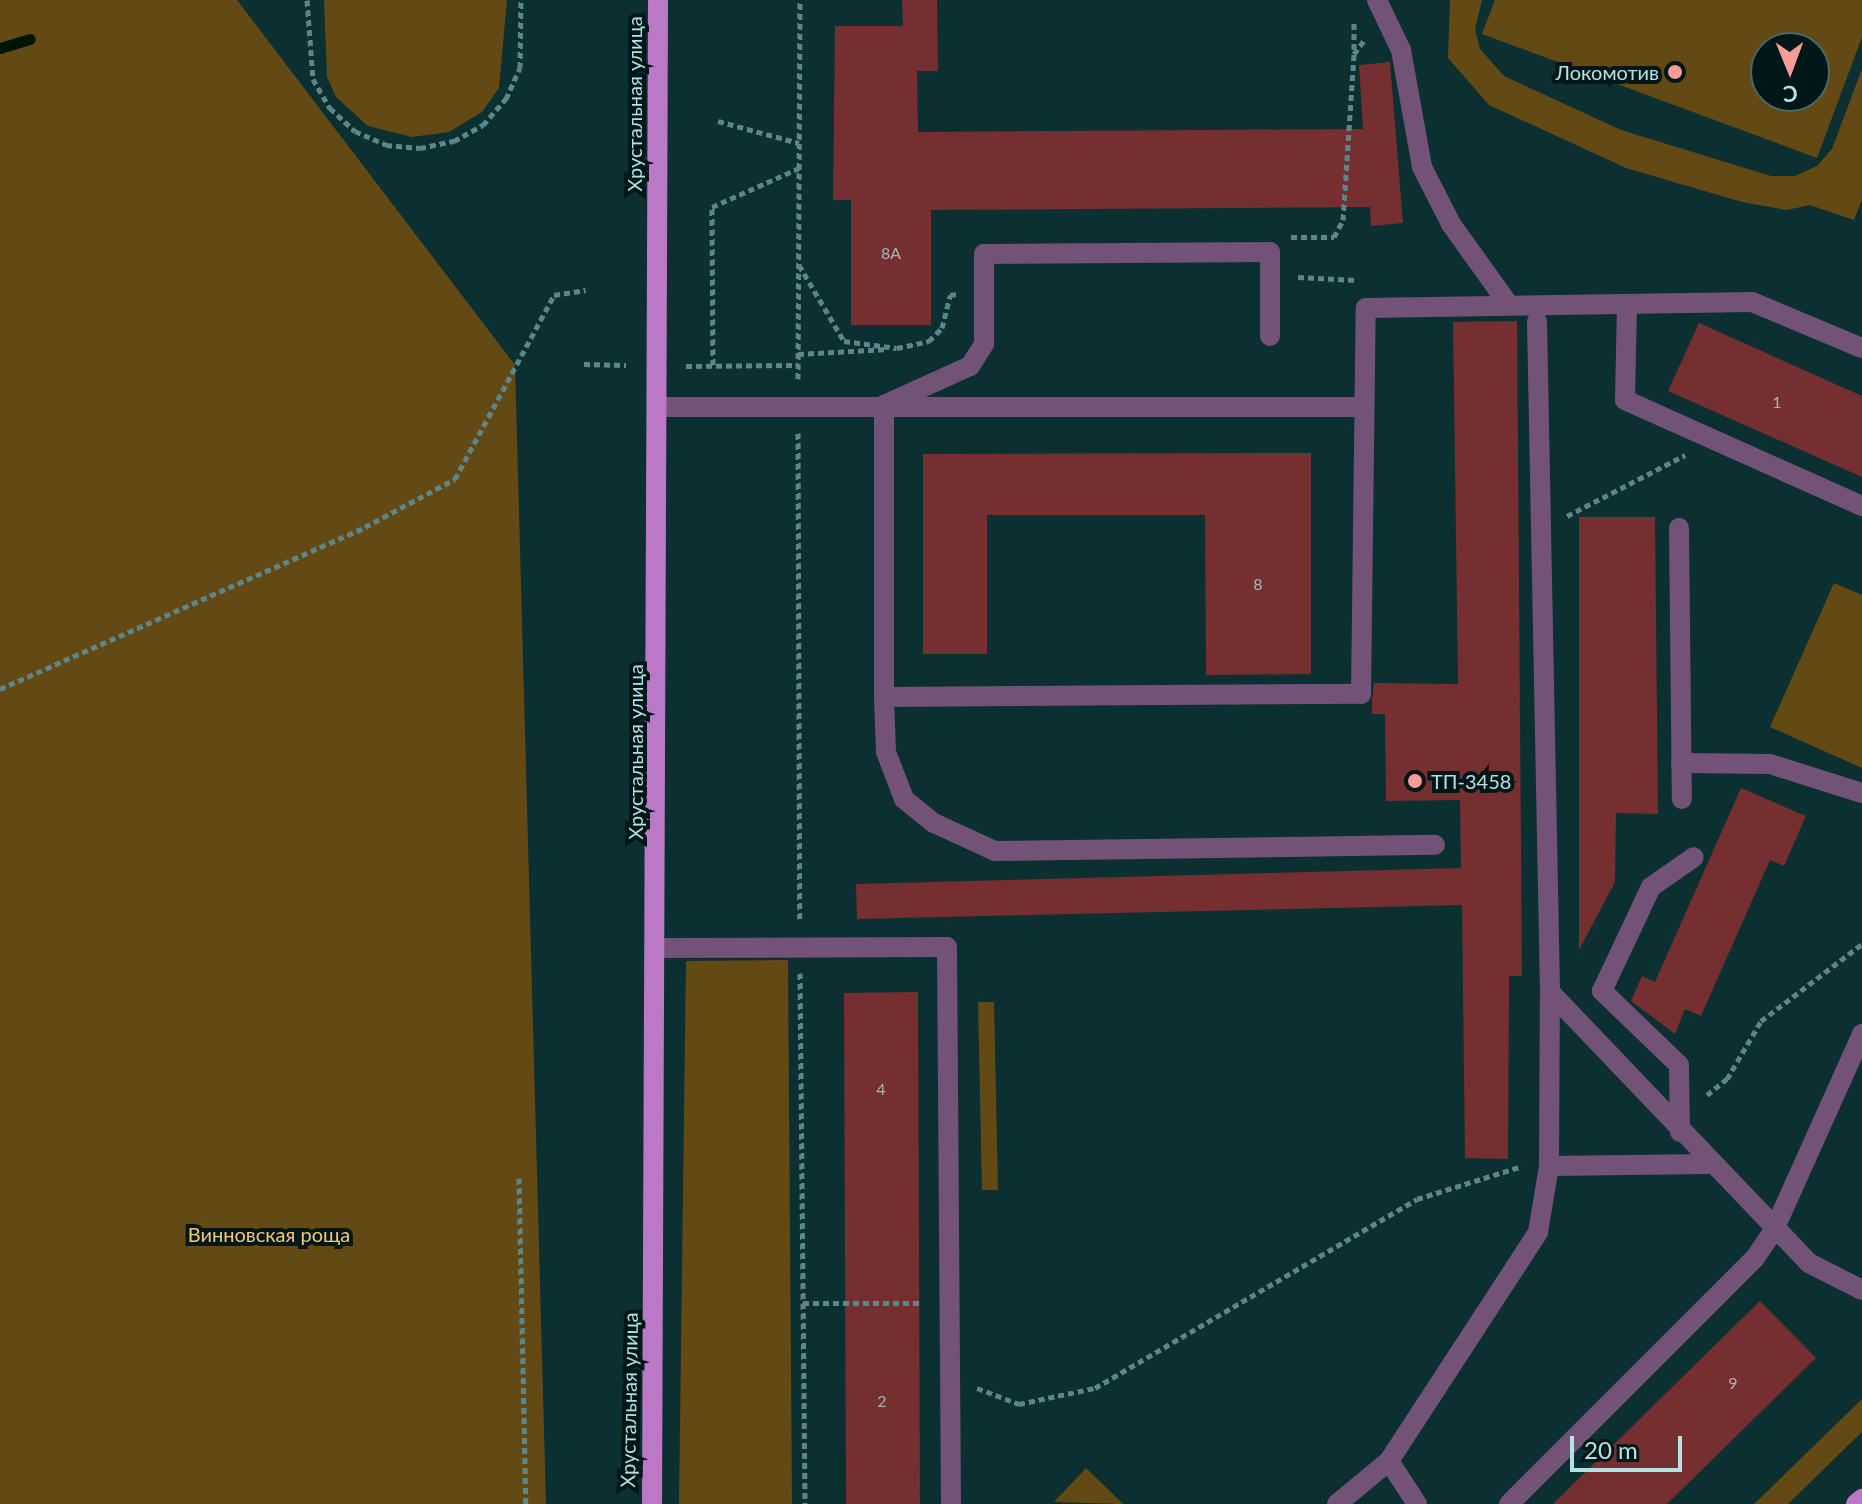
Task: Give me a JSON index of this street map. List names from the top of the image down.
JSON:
{
  "streets": {
    "main road": ["Хрустальная улица"]
  },
  "parks": ["Винновская роща"],
  "places": ["Локомотив", "ТП-3458"],
  "house_numbers": [
    "8А",
    "1",
    "8",
    "4",
    "9",
    "2"
  ],
  "scale_bar": "20 m",
  "north": "bottom"
}
